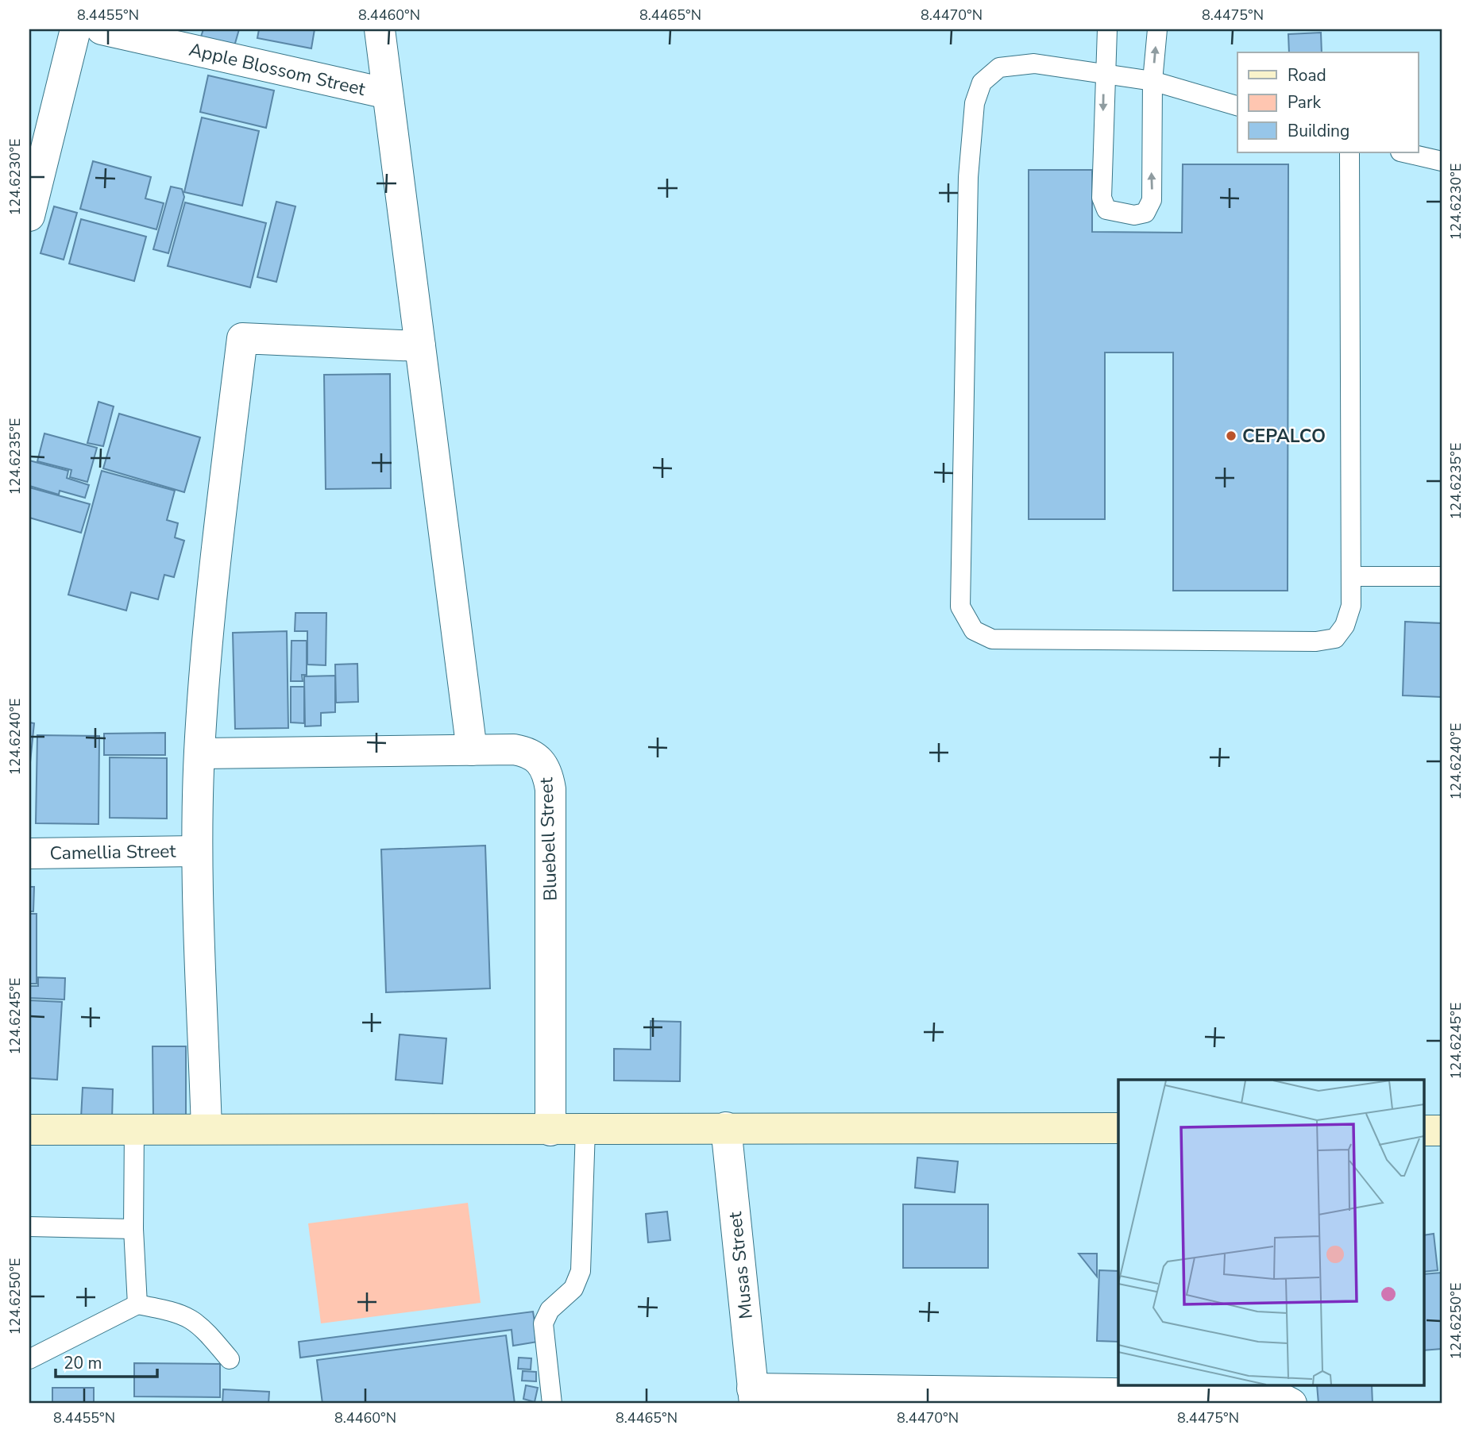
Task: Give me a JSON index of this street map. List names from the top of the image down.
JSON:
{
  "streets": {
    "street": [
      "Apple Blossom Street",
      "Bluebell Street",
      "Camellia Street",
      "Musas Street"
    ]
  },
  "places": ["CEPALCO"],
  "legend": ["Road", "Park", "Building"],
  "scale_bar": "20 m",
  "coordinates": [
    "8.4455°N",
    "8.4460°N",
    "8.4465°N",
    "8.4470°N",
    "8.4475°N",
    "124.6230°E",
    "124.6235°E",
    "124.6240°E",
    "124.6245°E",
    "124.6250°E"
  ]
}
